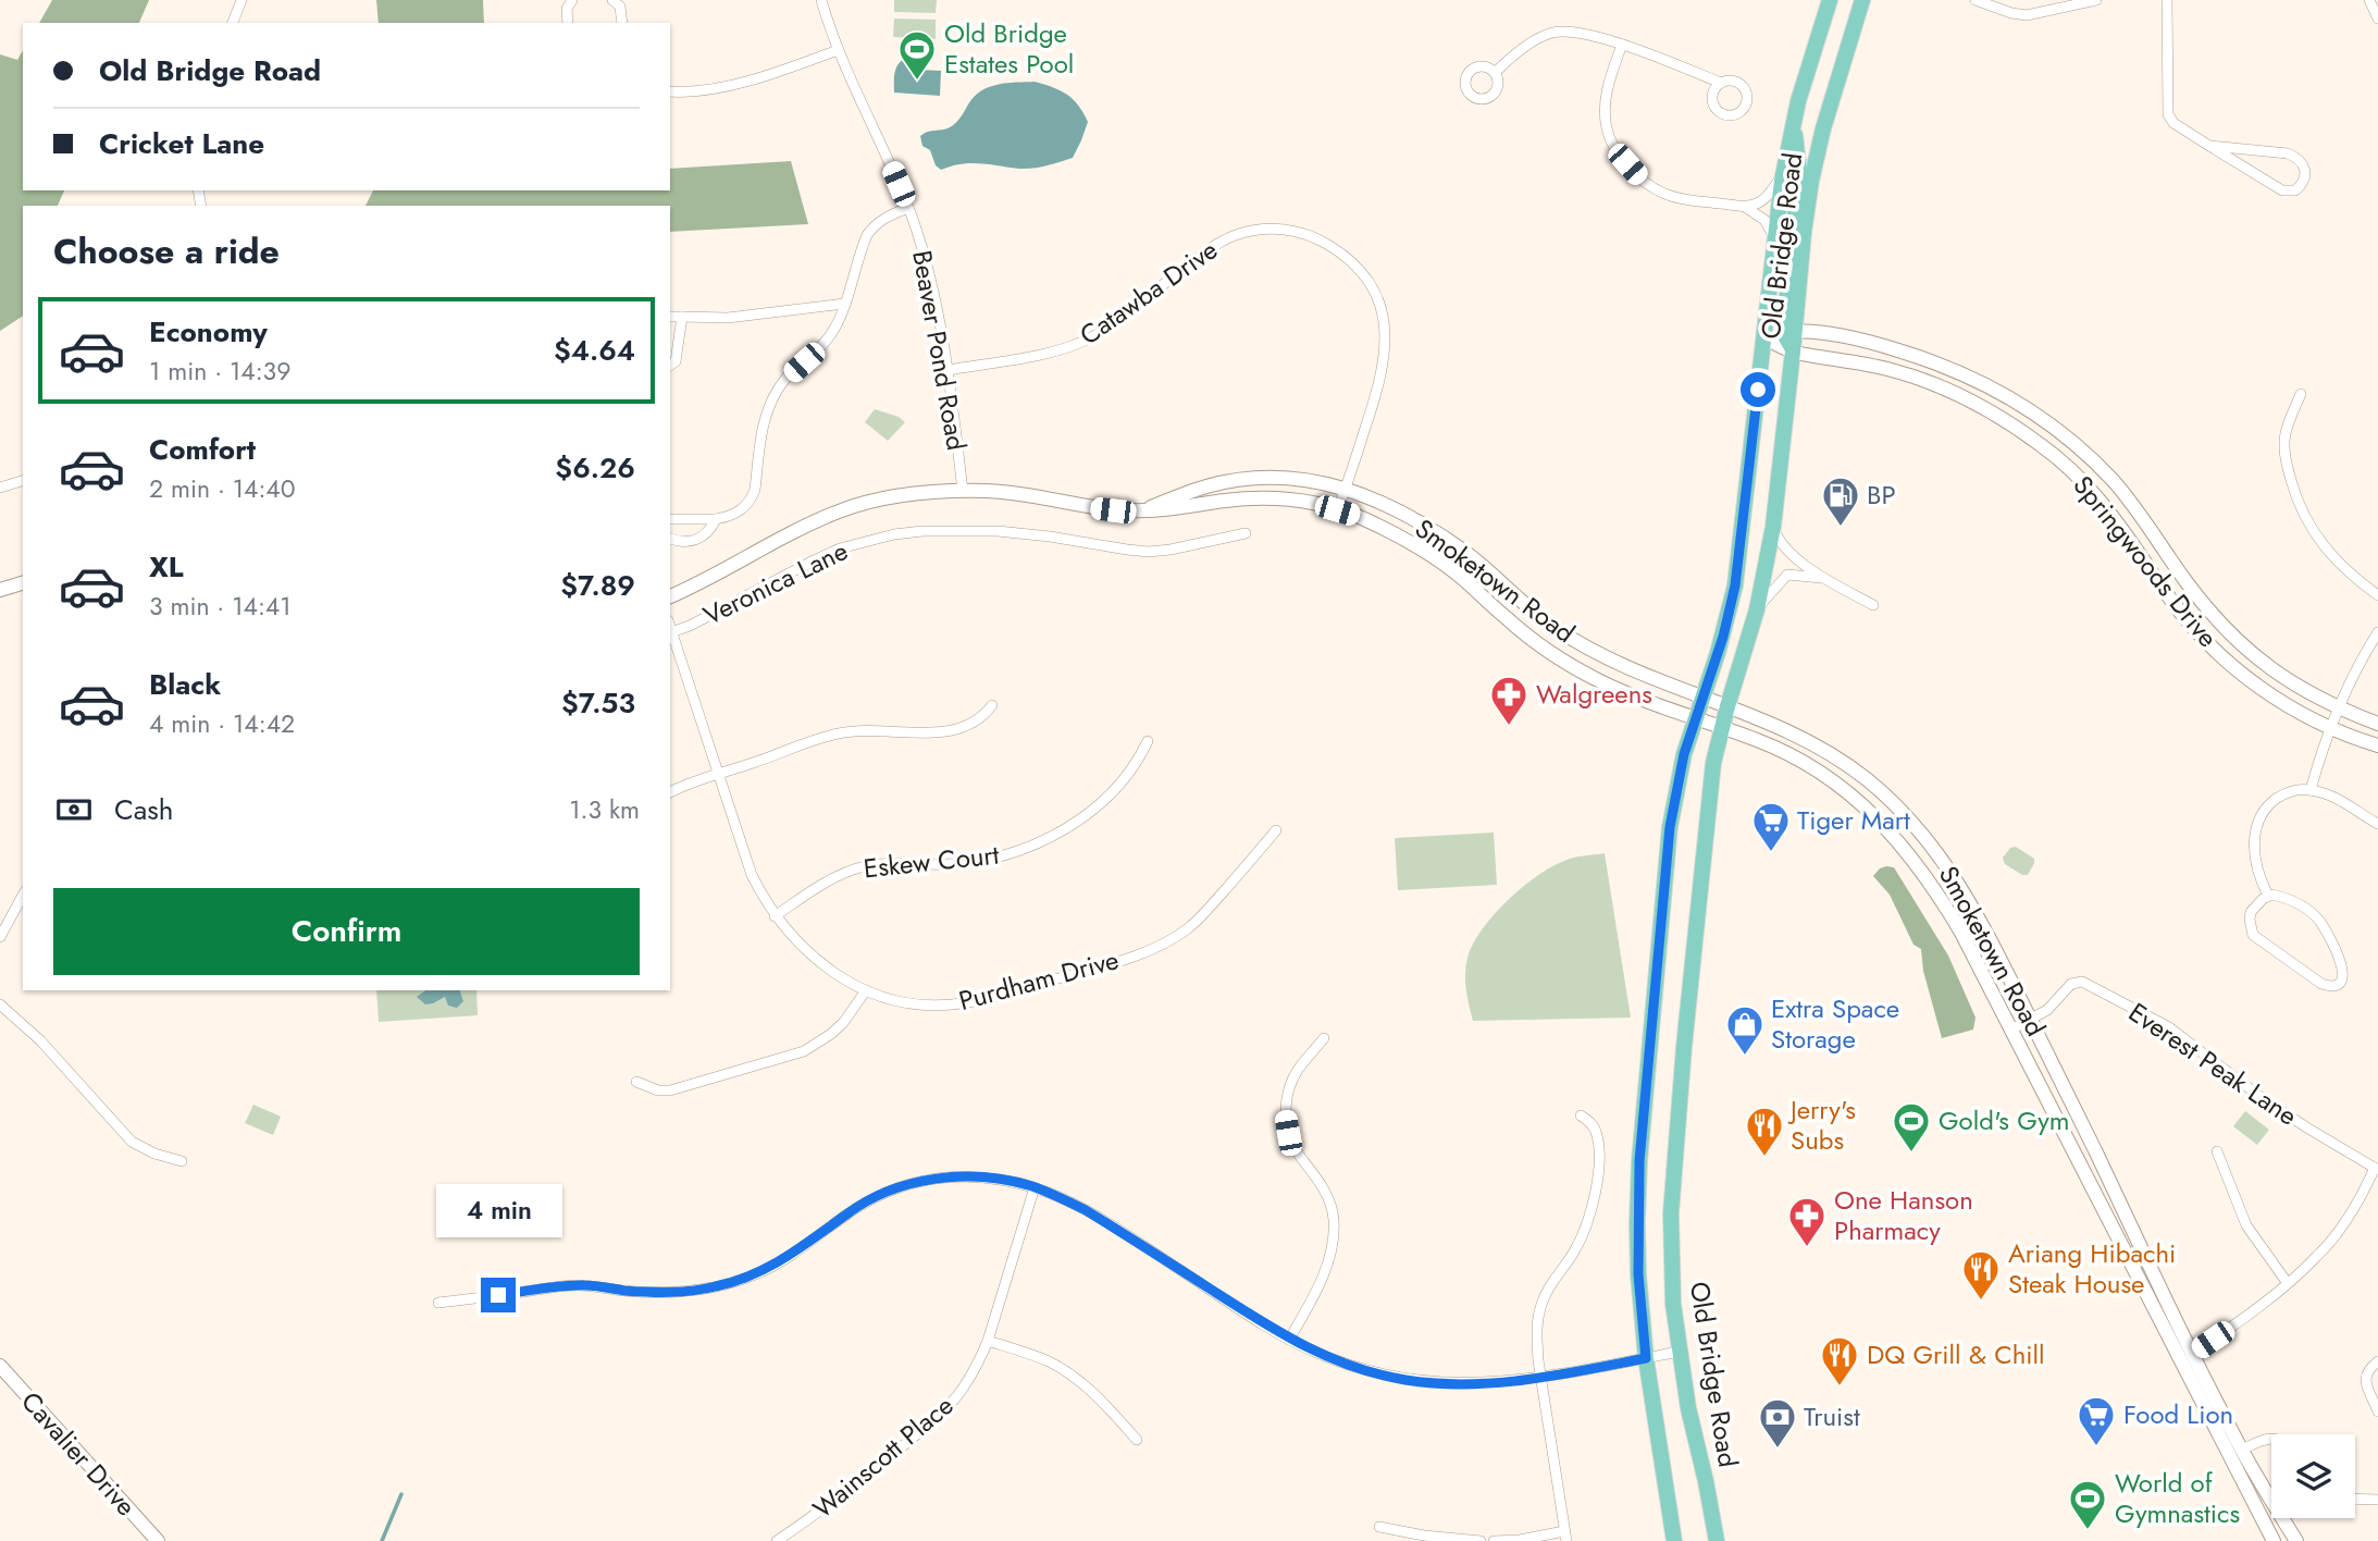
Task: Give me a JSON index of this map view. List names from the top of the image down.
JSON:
{
  "streets": {
    "main road": ["Old Bridge Road"],
    "street": [
      "Catawba Drive",
      "Beaver Pond Road",
      "Springwoods Drive",
      "Smoketown Road",
      "Veronica Lane",
      "Eskew Court",
      "Purdham Drive",
      "Everest Peak Lane",
      "Cavalier Drive",
      "Wainscott Place"
    ]
  },
  "crossings": [
    ["Old Bridge Road", "Springwoods Drive"],
    ["Old Bridge Road", "Smoketown Road"],
    ["Catawba Drive", "Beaver Pond Road"],
    ["Catawba Drive", "Smoketown Road"],
    ["Beaver Pond Road", "Smoketown Road"],
    ["Smoketown Road", "Everest Peak Lane"],
    ["Veronica Lane", "Purdham Drive"],
    ["Eskew Court", "Purdham Drive"]
  ],
  "places": {
    "sports": ["Old Bridge Estates Pool", "Gold's Gym", "World of Gymnastics"],
    "fuel station": ["BP"],
    "pharmacy": ["Walgreens", "One Hanson Pharmacy"],
    "supermarket": ["Tiger Mart", "Food Lion"],
    "shop": ["Extra Space Storage"],
    "restaurant": ["Jerry's Subs", "Ariang Hibachi Steak House", "DQ Grill & Chill"],
    "bank": ["Truist"]
  },
  "page": {
    "banner": ["Old Bridge Road", "Cricket Lane"],
    "heading": "Choose a ride",
    "list": [
      {
        "name": "Economy",
        "note": "1 min · 14:39",
        "value": "$4.64"
      },
      {
        "name": "Comfort",
        "note": "2 min · 14:40",
        "value": "$6.26"
      },
      {
        "name": "XL",
        "note": "3 min · 14:41",
        "value": "$7.89"
      },
      {
        "name": "Black",
        "note": "4 min · 14:42",
        "value": "$7.53"
      }
    ],
    "pay": ["Cash", "1.3 km"],
    "buttons": "Confirm",
    "bubble": "4 min"
  }
}
